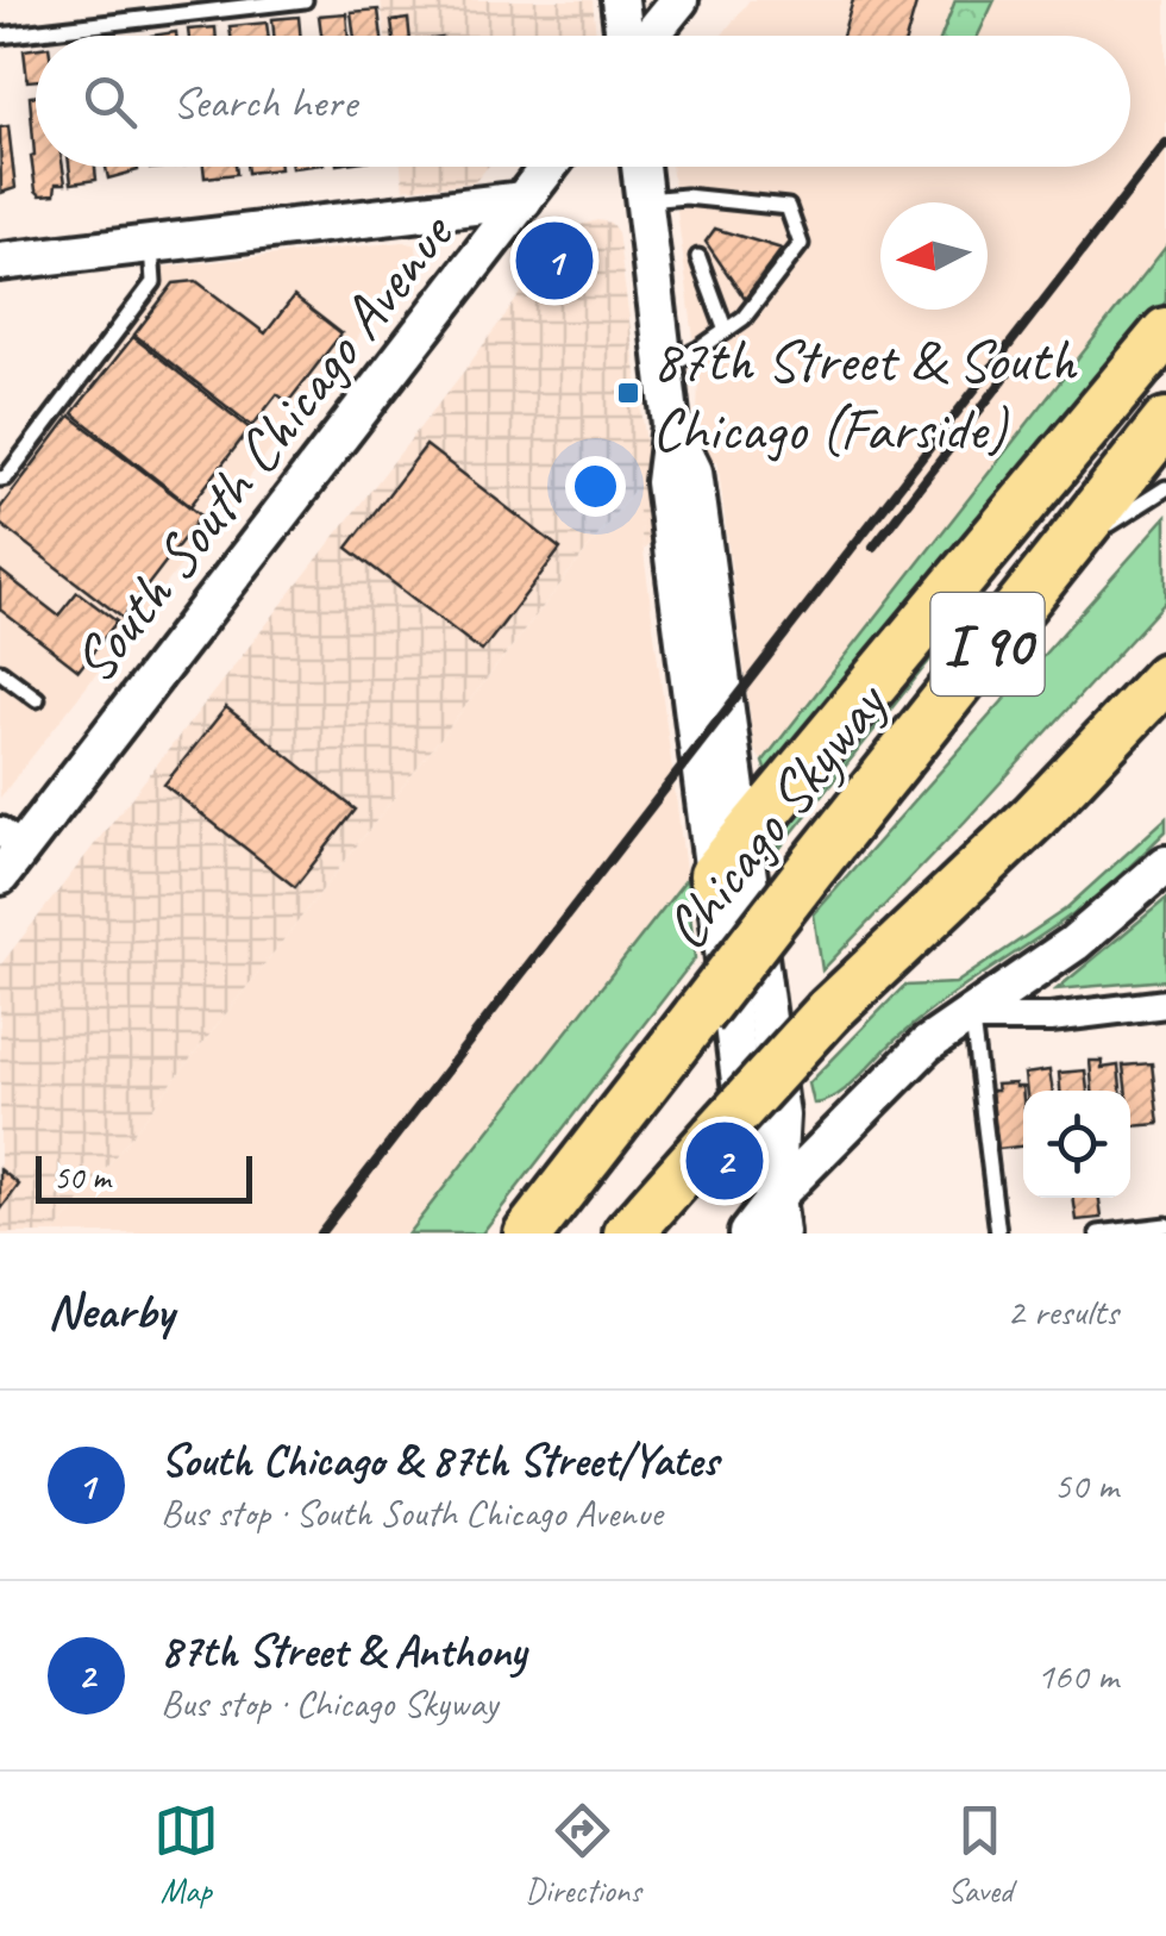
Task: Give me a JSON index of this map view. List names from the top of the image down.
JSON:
{
  "streets": {
    "highway": ["I 90", "Chicago Skyway"],
    "main road": ["South South Chicago Avenue"]
  },
  "places": {
    "transit": ["87th Street & South Chicago (Farside)"]
  },
  "scale_bar": "50 m",
  "north": "left",
  "page": {
    "search": "Search here",
    "pins": ["1", "2"],
    "scale": "50 m",
    "heading": ["Nearby", "2 results"],
    "list": [
      {
        "mark": "1",
        "name": "South Chicago & 87th Street/Yates",
        "note": "Bus stop · South South Chicago Avenue",
        "value": "50 m"
      },
      {
        "mark": "2",
        "name": "87th Street & Anthony",
        "note": "Bus stop · Chicago Skyway",
        "value": "160 m"
      }
    ],
    "nav": ["Map", "Directions", "Saved"]
  }
}
